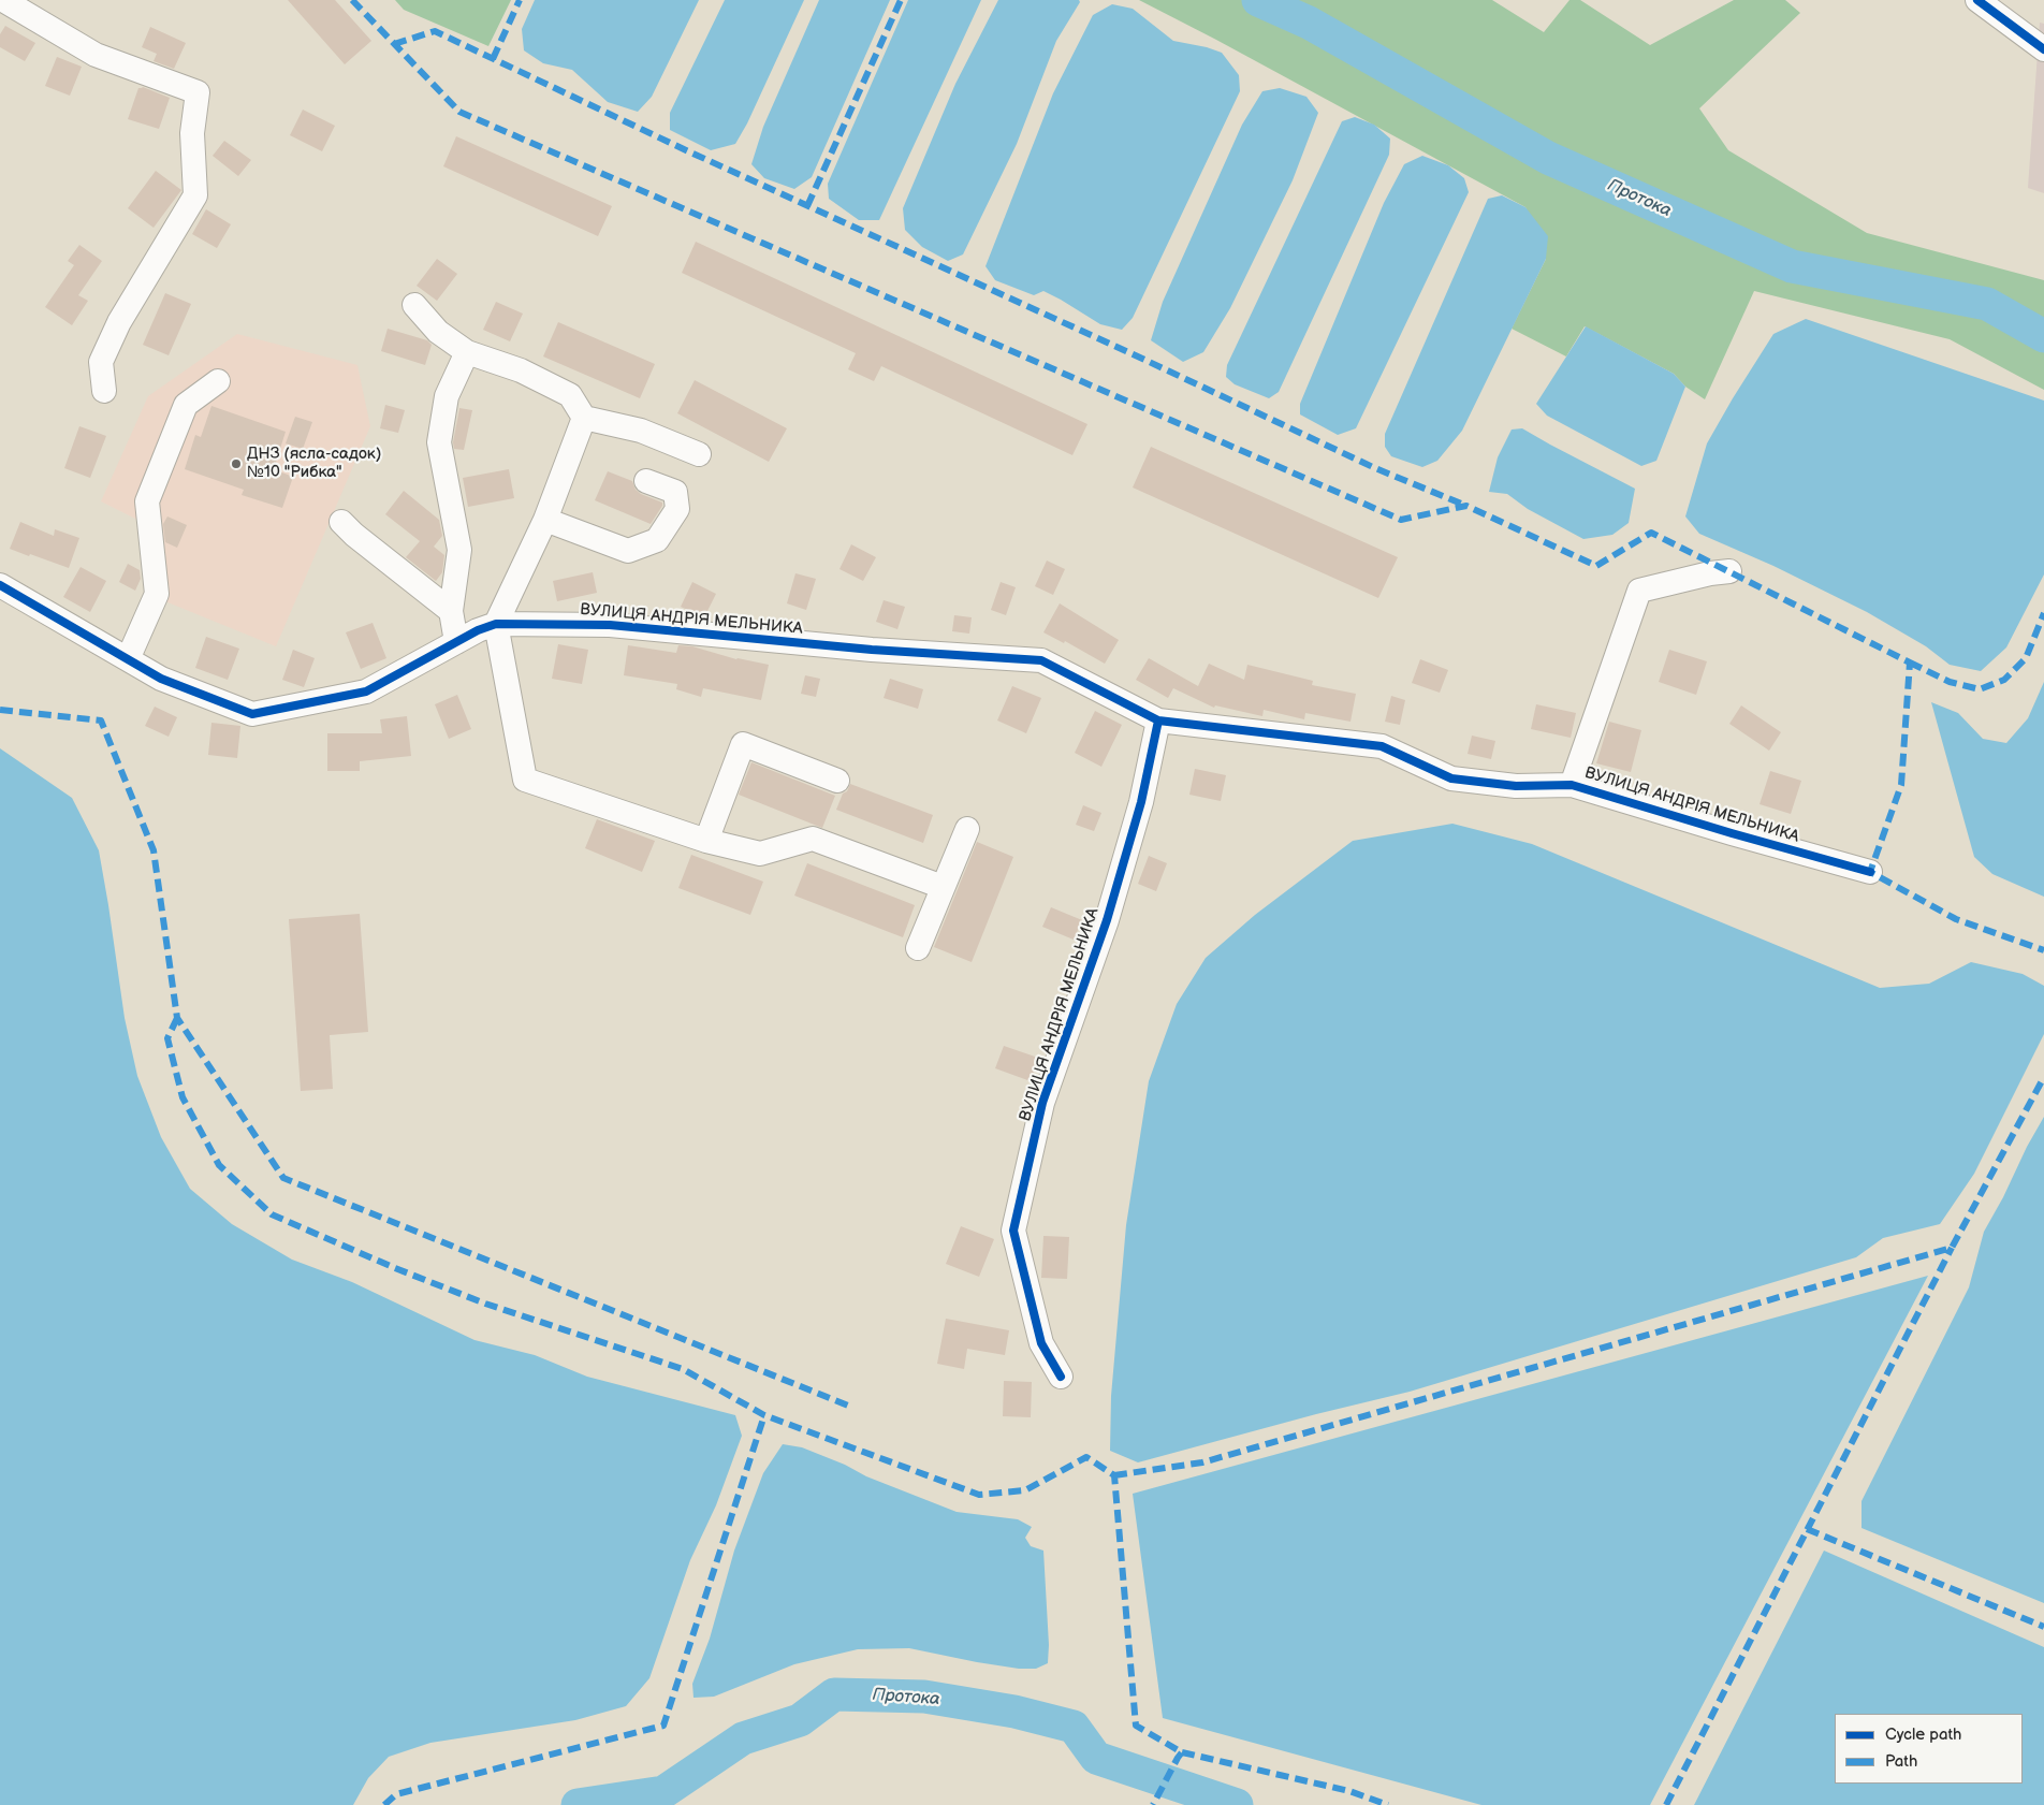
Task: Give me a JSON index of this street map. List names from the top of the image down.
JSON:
{
  "streets": {
    "street": ["ВУЛИЦЯ АНДРІЯ МЕЛЬНИКА"]
  },
  "water": ["Протока"],
  "places": ["ДНЗ (ясла-садок) №10 \"Рибка\""],
  "legend": ["Cycle path", "Path"]
}
